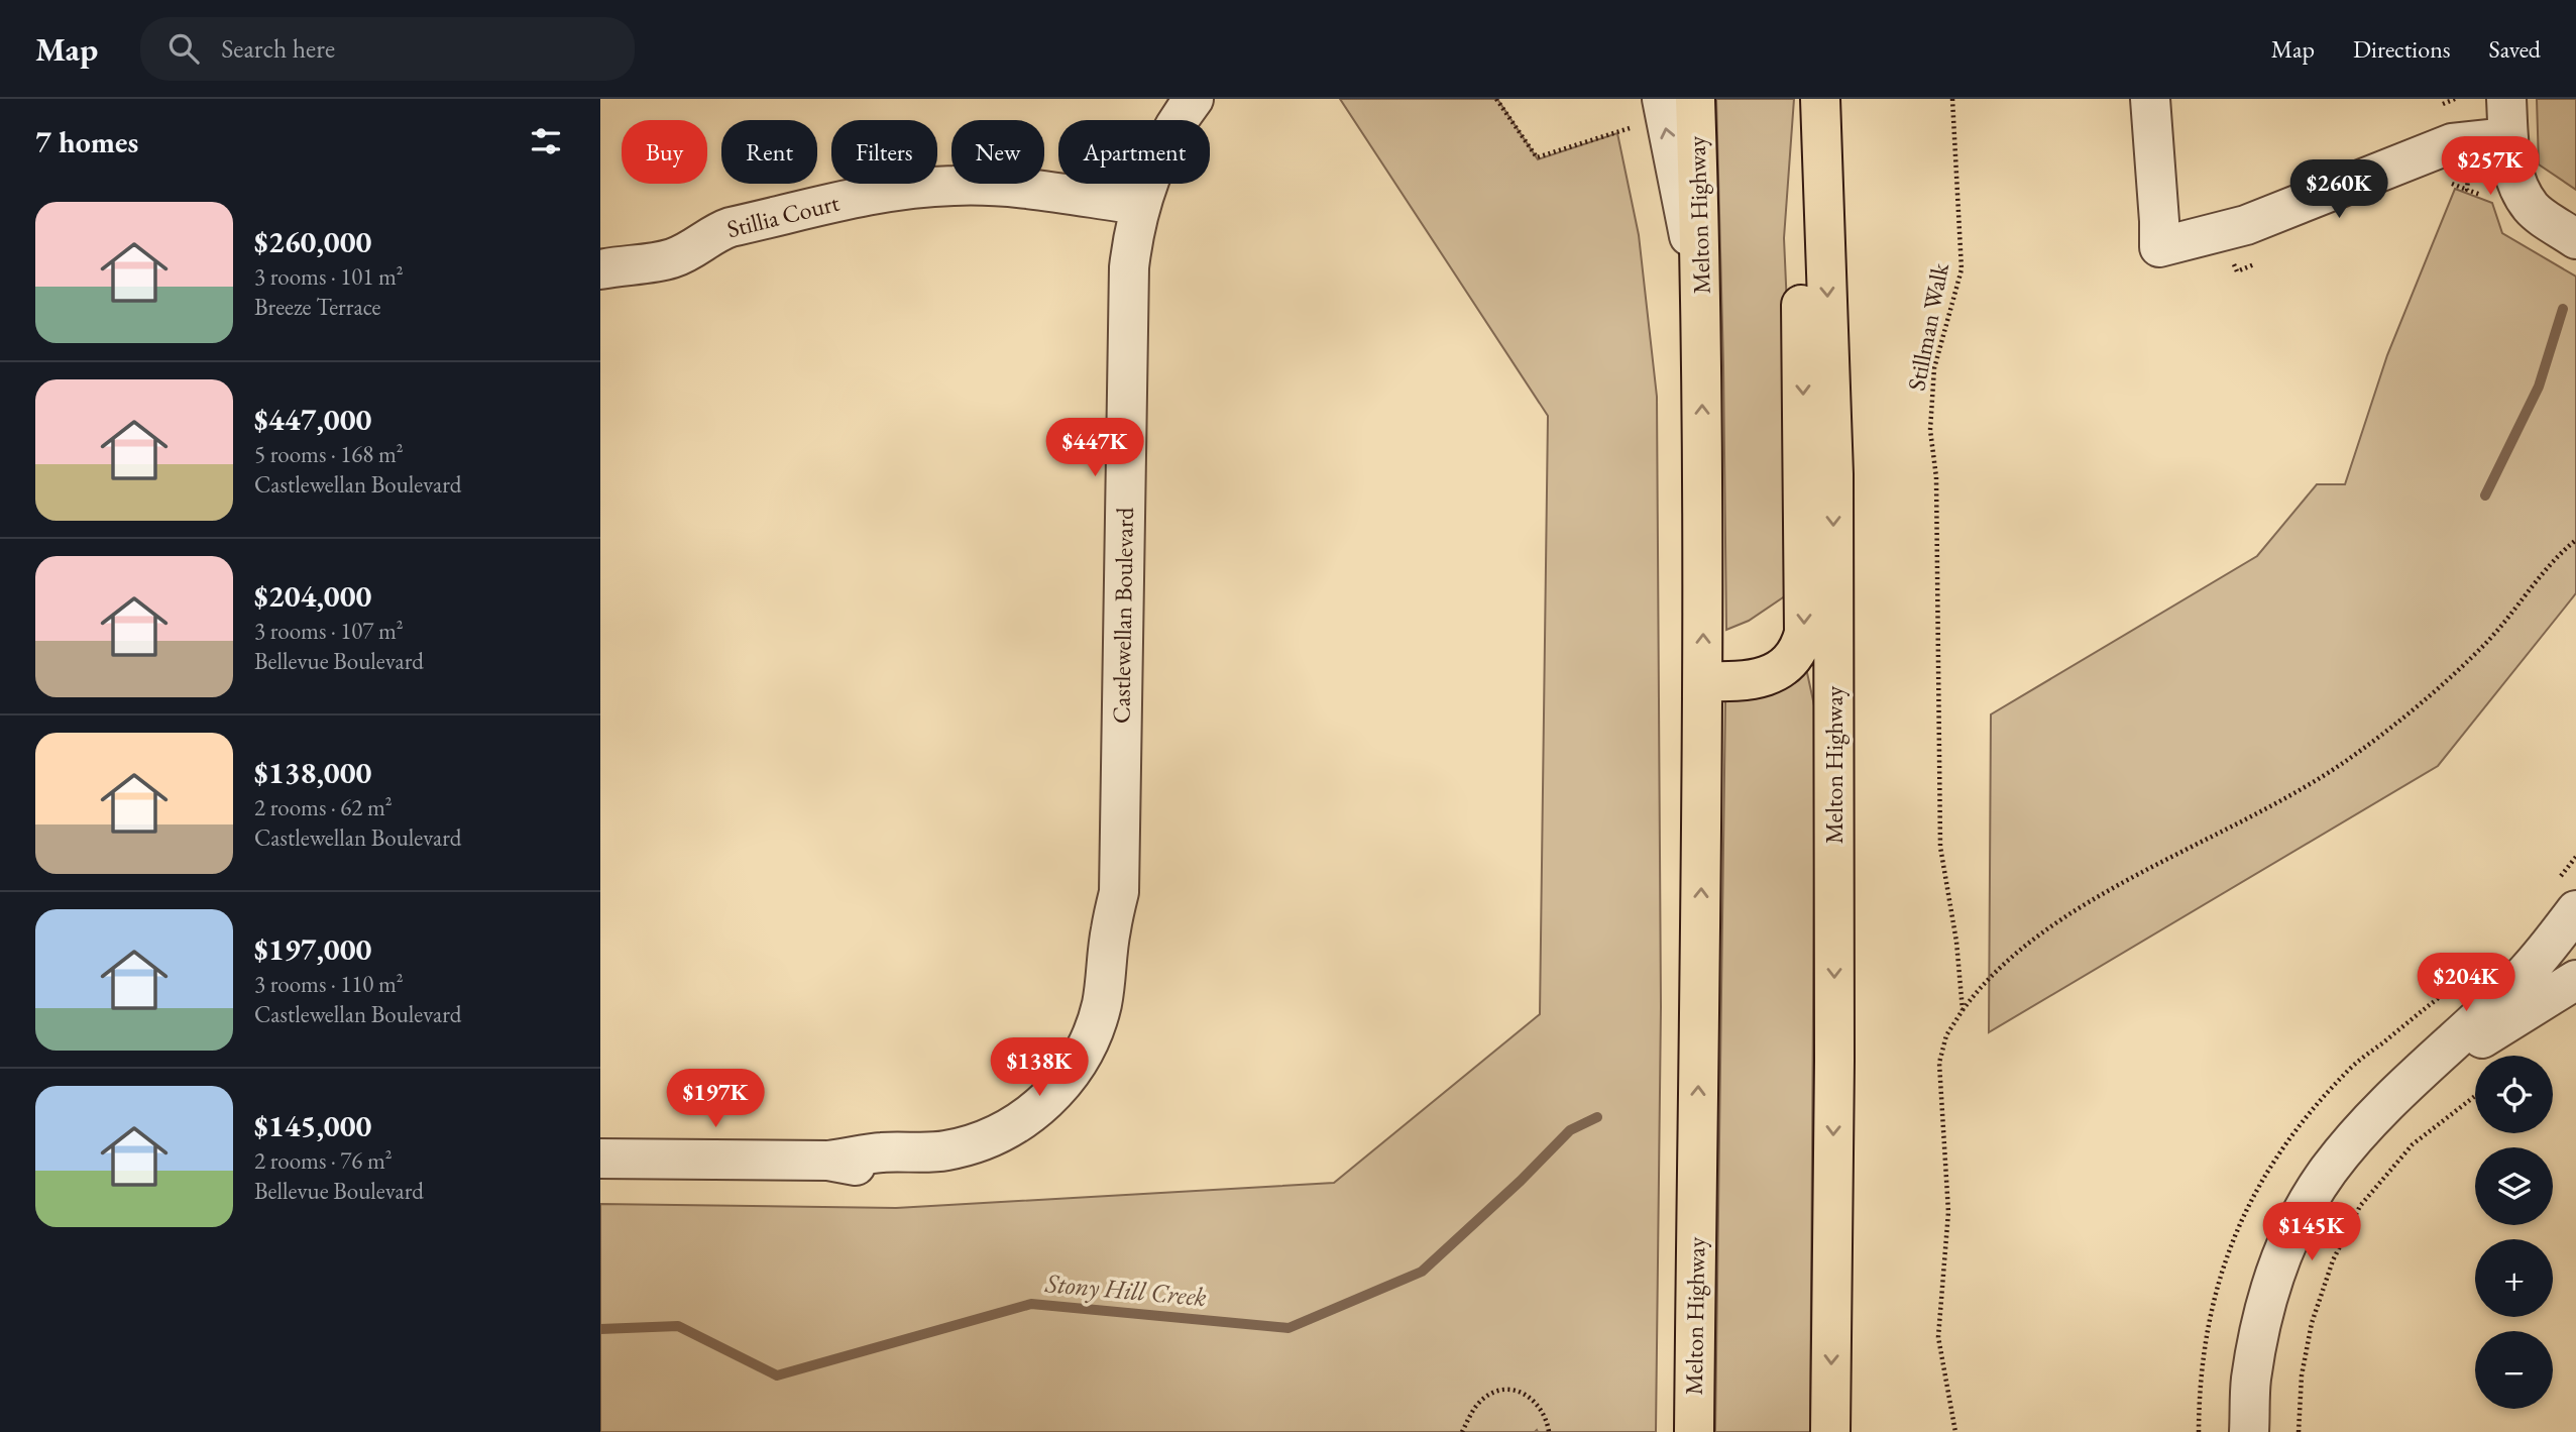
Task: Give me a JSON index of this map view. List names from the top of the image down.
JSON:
{
  "streets": {
    "highway": ["Melton Highway"],
    "street": ["Stillia Court", "Castlewellan Boulevard"],
    "path": ["Stillman Walk"]
  },
  "crossings": [
    ["Stillia Court", "Castlewellan Boulevard"]
  ],
  "water": ["Stony Hill Creek"],
  "page": {
    "header": "Map",
    "search": "Search here",
    "nav": ["Map", "Directions", "Saved"],
    "heading": "7 homes",
    "chip": [
      "Buy",
      "Rent",
      "Filters",
      "New",
      "Apartment"
    ],
    "price": [
      "$257K",
      "$260K",
      "$447K",
      "$204K",
      "$138K",
      "$197K",
      "$145K"
    ],
    "list": [
      {
        "name": "$260,000",
        "note": "3 rooms · 101 m² · Breeze Terrace"
      },
      {
        "name": "$447,000",
        "note": "5 rooms · 168 m² · Castlewellan Boulevard"
      },
      {
        "name": "$204,000",
        "note": "3 rooms · 107 m² · Bellevue Boulevard"
      },
      {
        "name": "$138,000",
        "note": "2 rooms · 62 m² · Castlewellan Boulevard"
      },
      {
        "name": "$197,000",
        "note": "3 rooms · 110 m² · Castlewellan Boulevard"
      },
      {
        "name": "$145,000",
        "note": "2 rooms · 76 m² · Bellevue Boulevard"
      }
    ],
    "map_buttons": ["+", "−"]
  }
}
